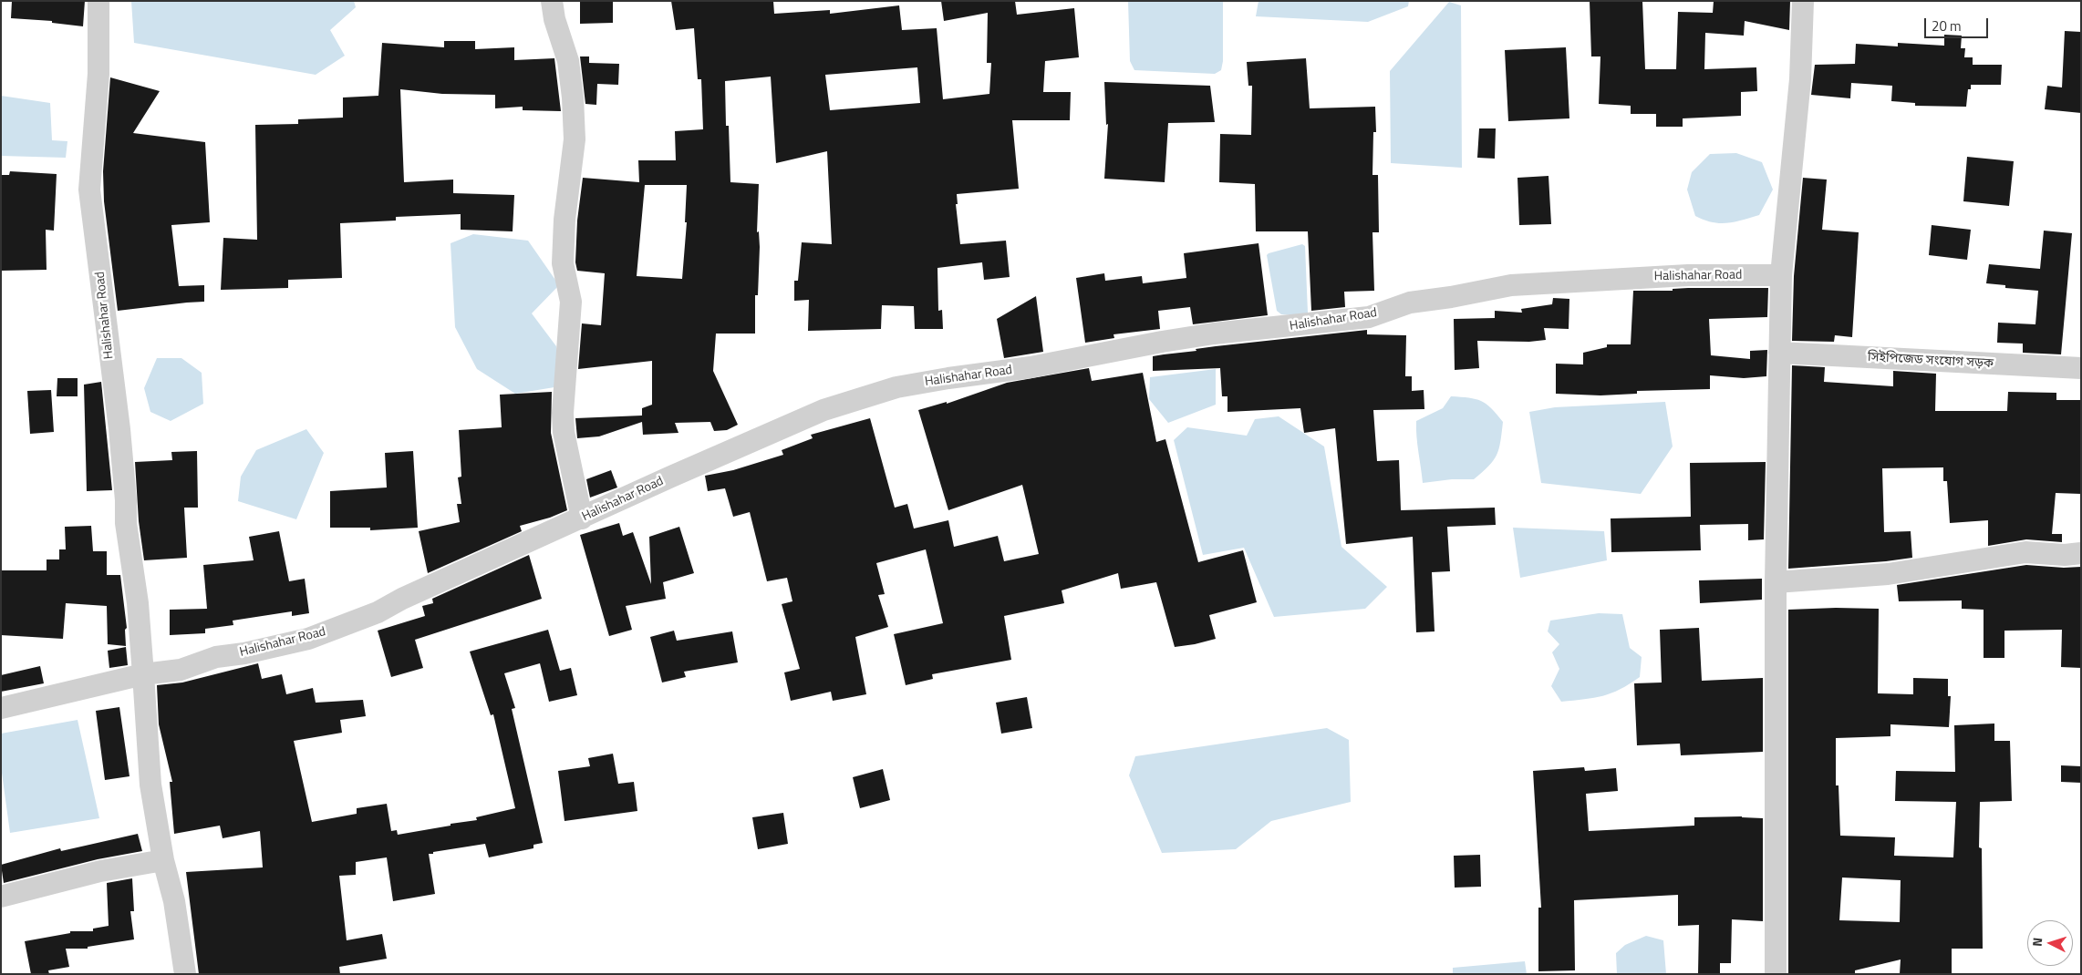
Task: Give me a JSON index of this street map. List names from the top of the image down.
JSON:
{
  "streets": {
    "street": ["Halishahar Road", "সিইপিজেড সংযোগ সড়ক"]
  },
  "scale_bar": "20 m",
  "north": "left"
}
